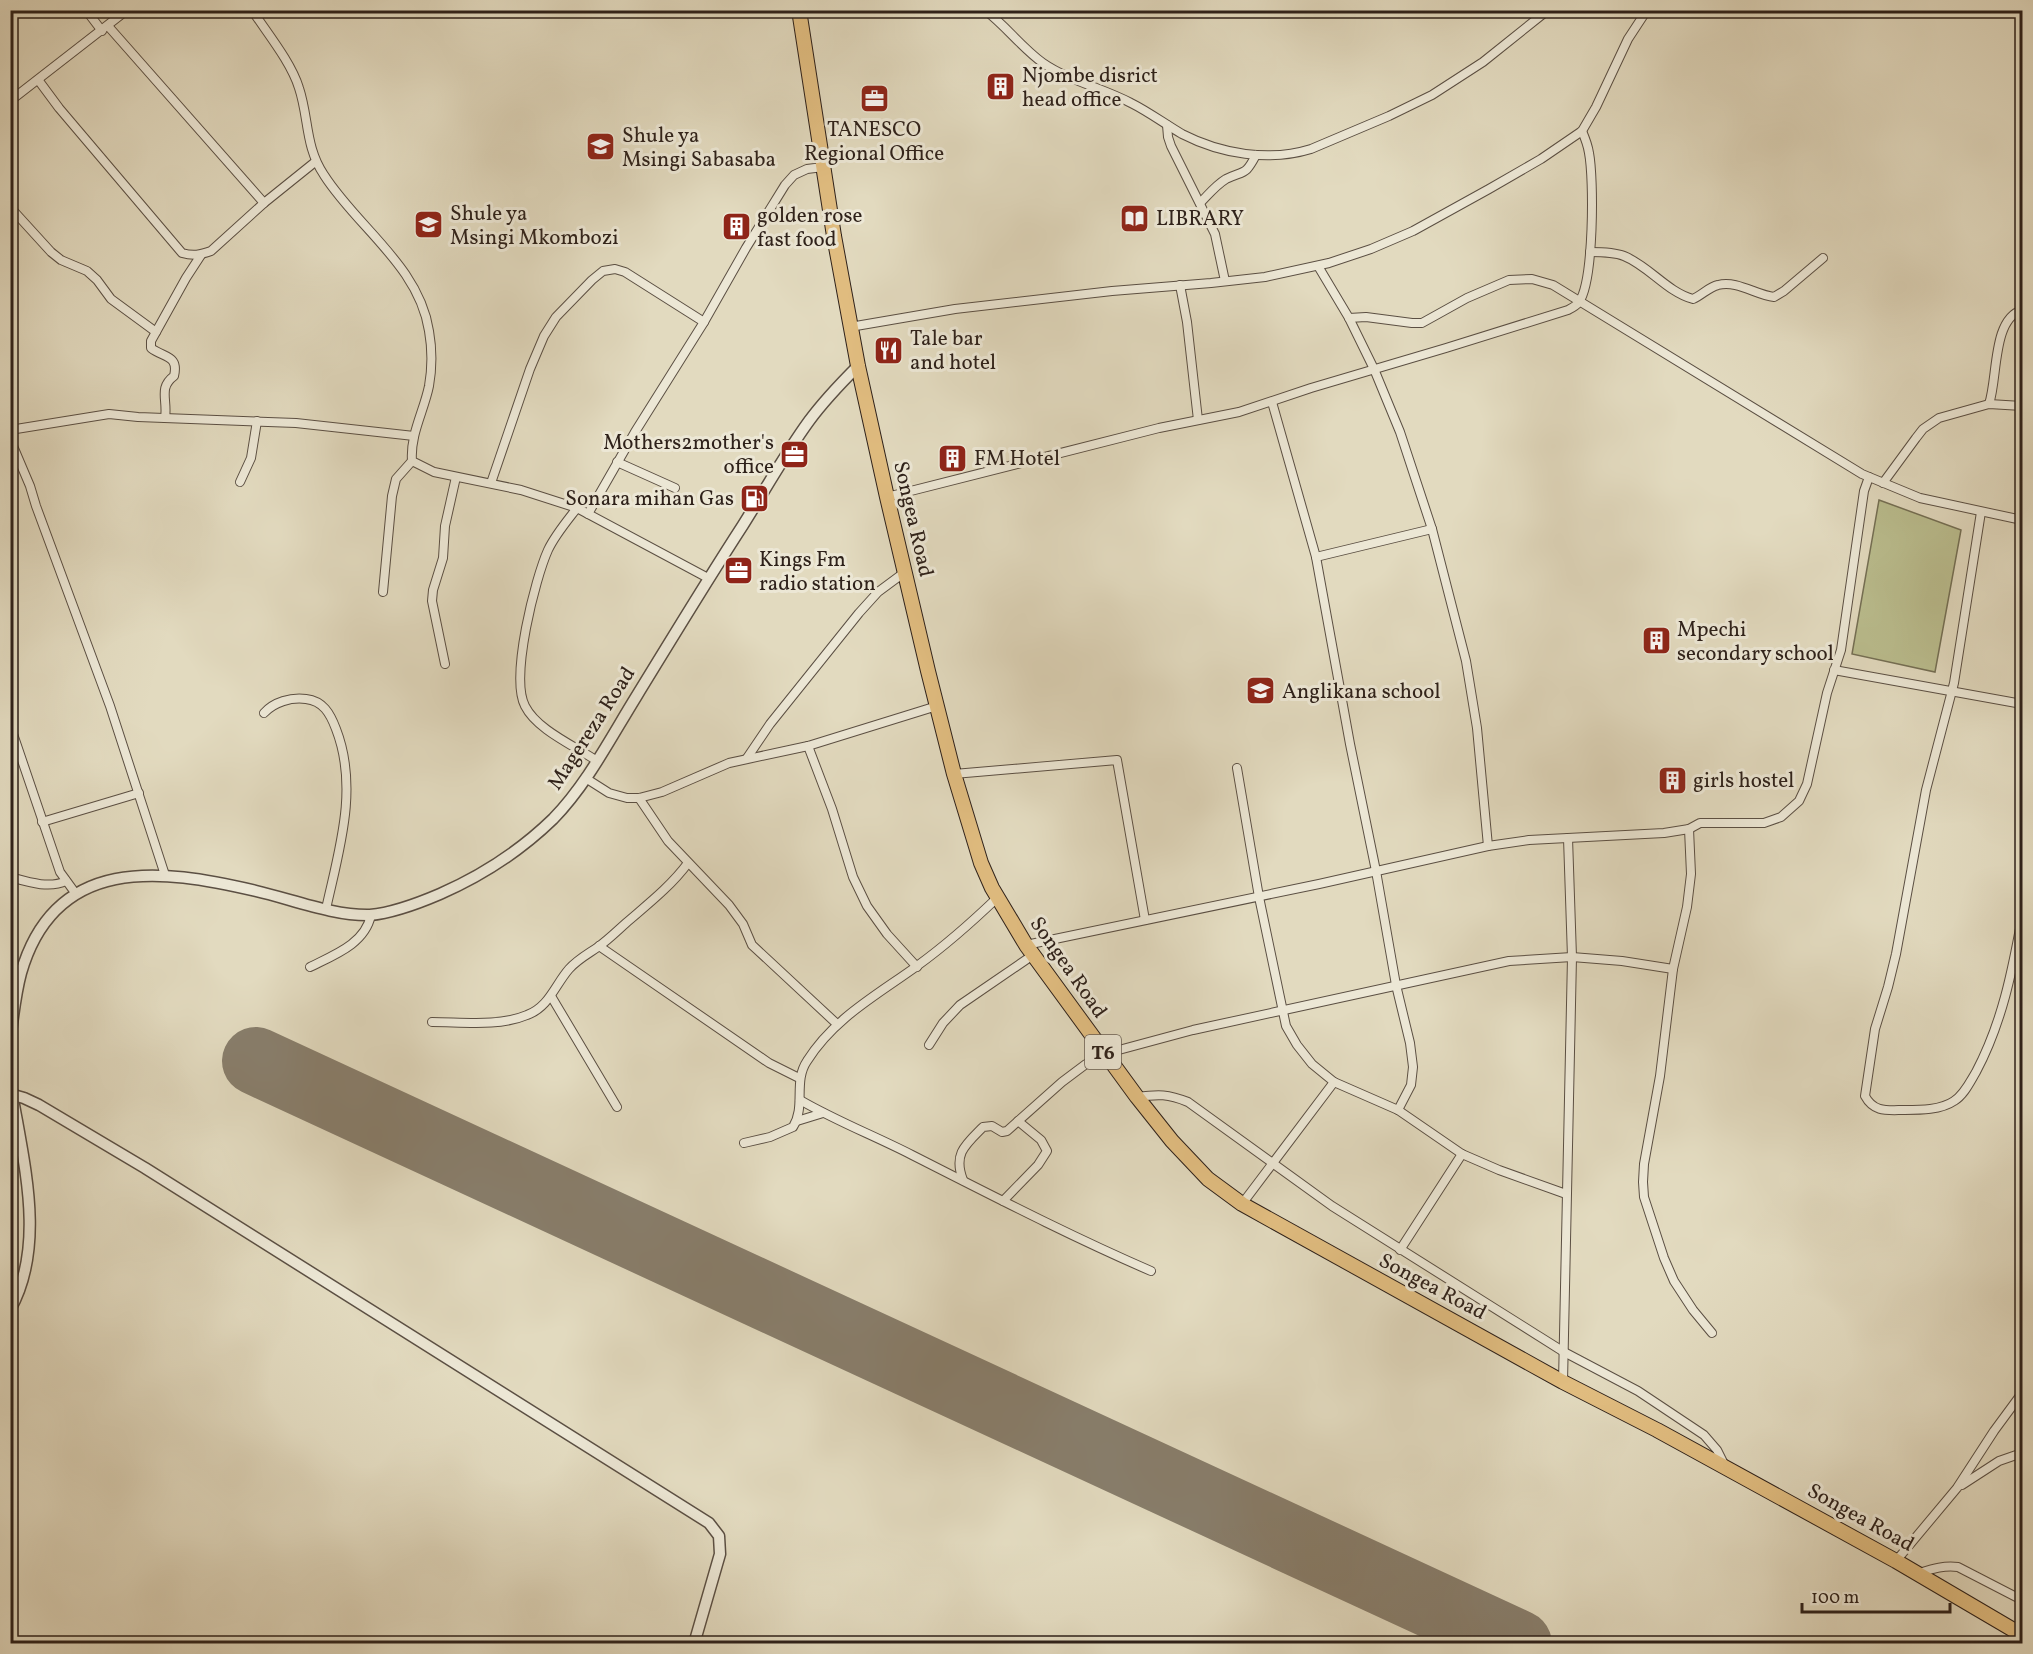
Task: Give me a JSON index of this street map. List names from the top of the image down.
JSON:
{
  "streets": {
    "highway": ["Songea Road", "T6"],
    "street": ["Magereza Road"]
  },
  "crossings": [
    ["Songea Road", "Magereza Road"]
  ],
  "places": {
    "building": [
      "Njombe disrict head office",
      "golden rose fast food",
      "FM Hotel",
      "Mpechi secondary school",
      "girls hostel"
    ],
    "office": ["TANESCO Regional Office", "Mothers2mother's office", "Kings Fm radio station"],
    "school or university": ["Shule ya Msingi Sabasaba", "Shule ya Msingi Mkombozi", "Anglikana school"],
    "library": ["LIBRARY"],
    "restaurant": ["Tale bar and hotel"],
    "fuel station": ["Sonara mihan Gas"]
  },
  "scale_bar": "100 m"
}
